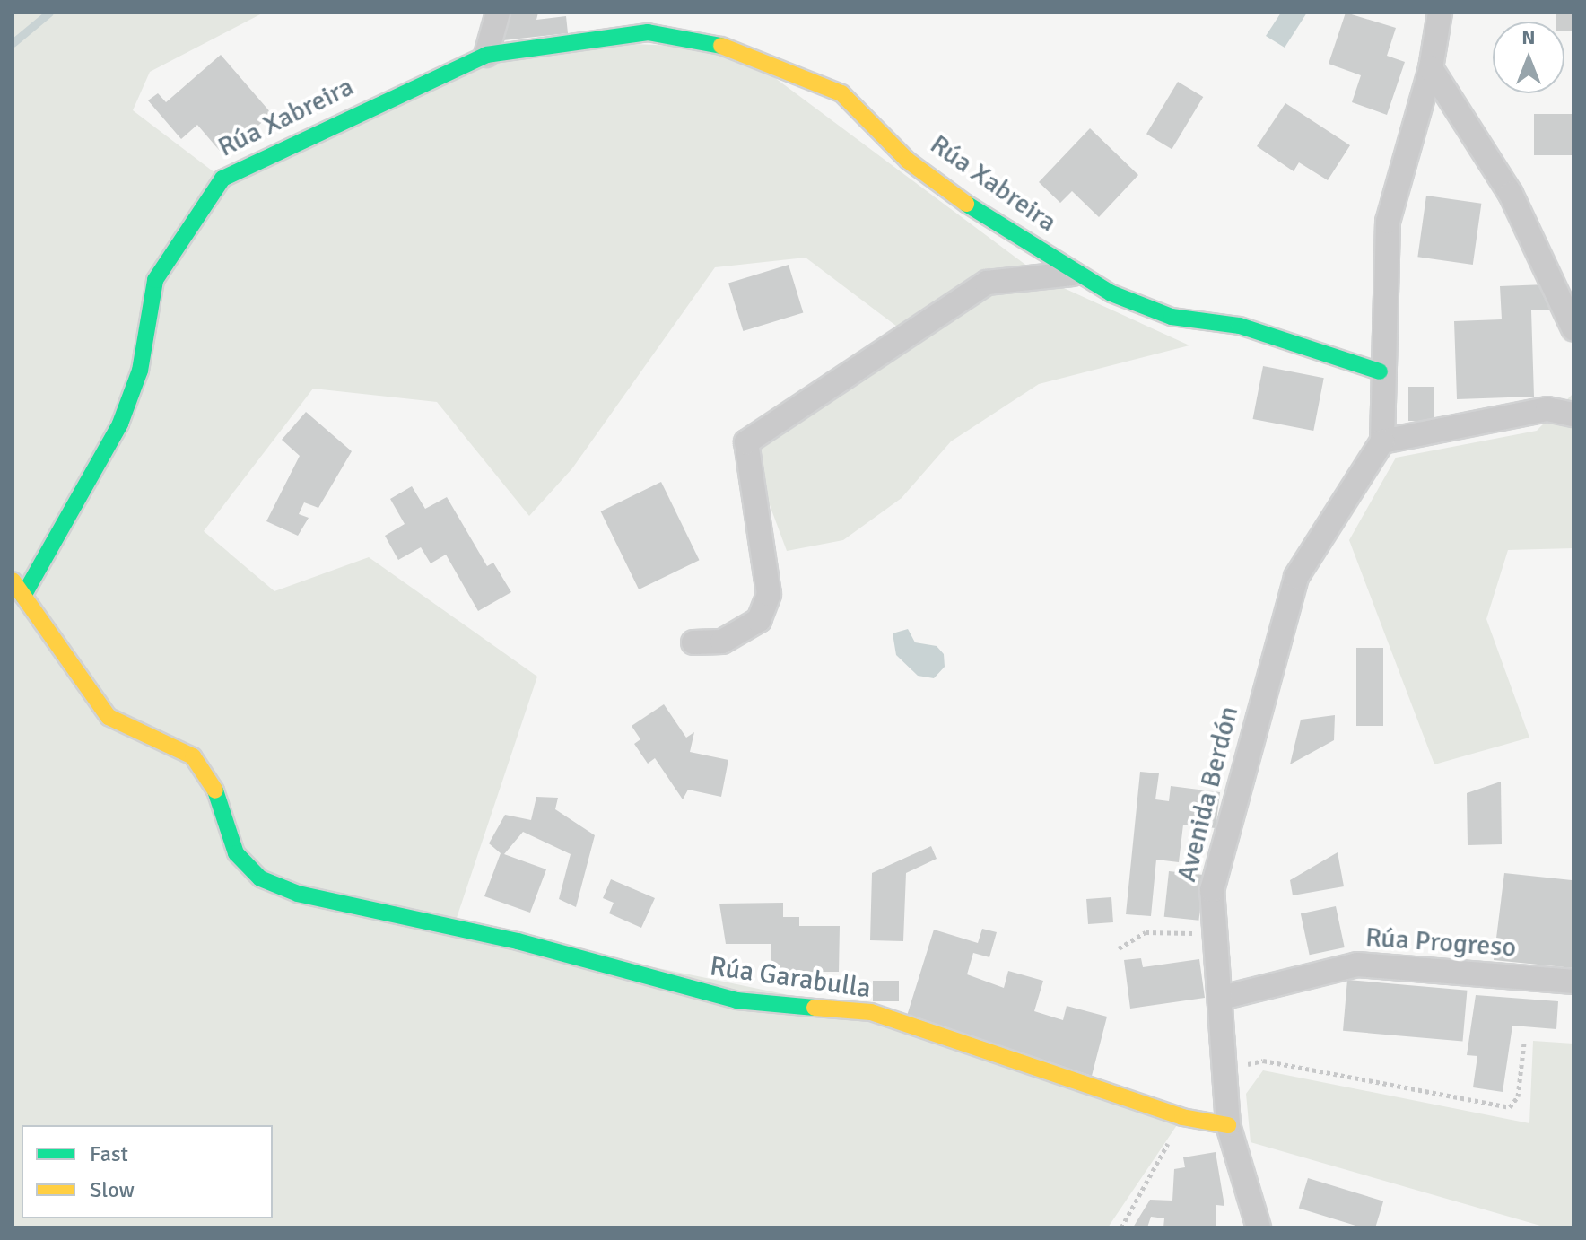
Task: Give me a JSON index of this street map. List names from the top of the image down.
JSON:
{
  "streets": {
    "street": [
      "Rúa Xabreira",
      "Avenida Berdón",
      "Rúa Progreso",
      "Rúa Garabulla"
    ]
  },
  "crossings": [
    ["Rúa Xabreira", "Rúa Garabulla"],
    ["Avenida Berdón", "Rúa Progreso"],
    ["Avenida Berdón", "Rúa Garabulla"]
  ],
  "legend": ["Fast", "Slow"],
  "north": "top"
}
